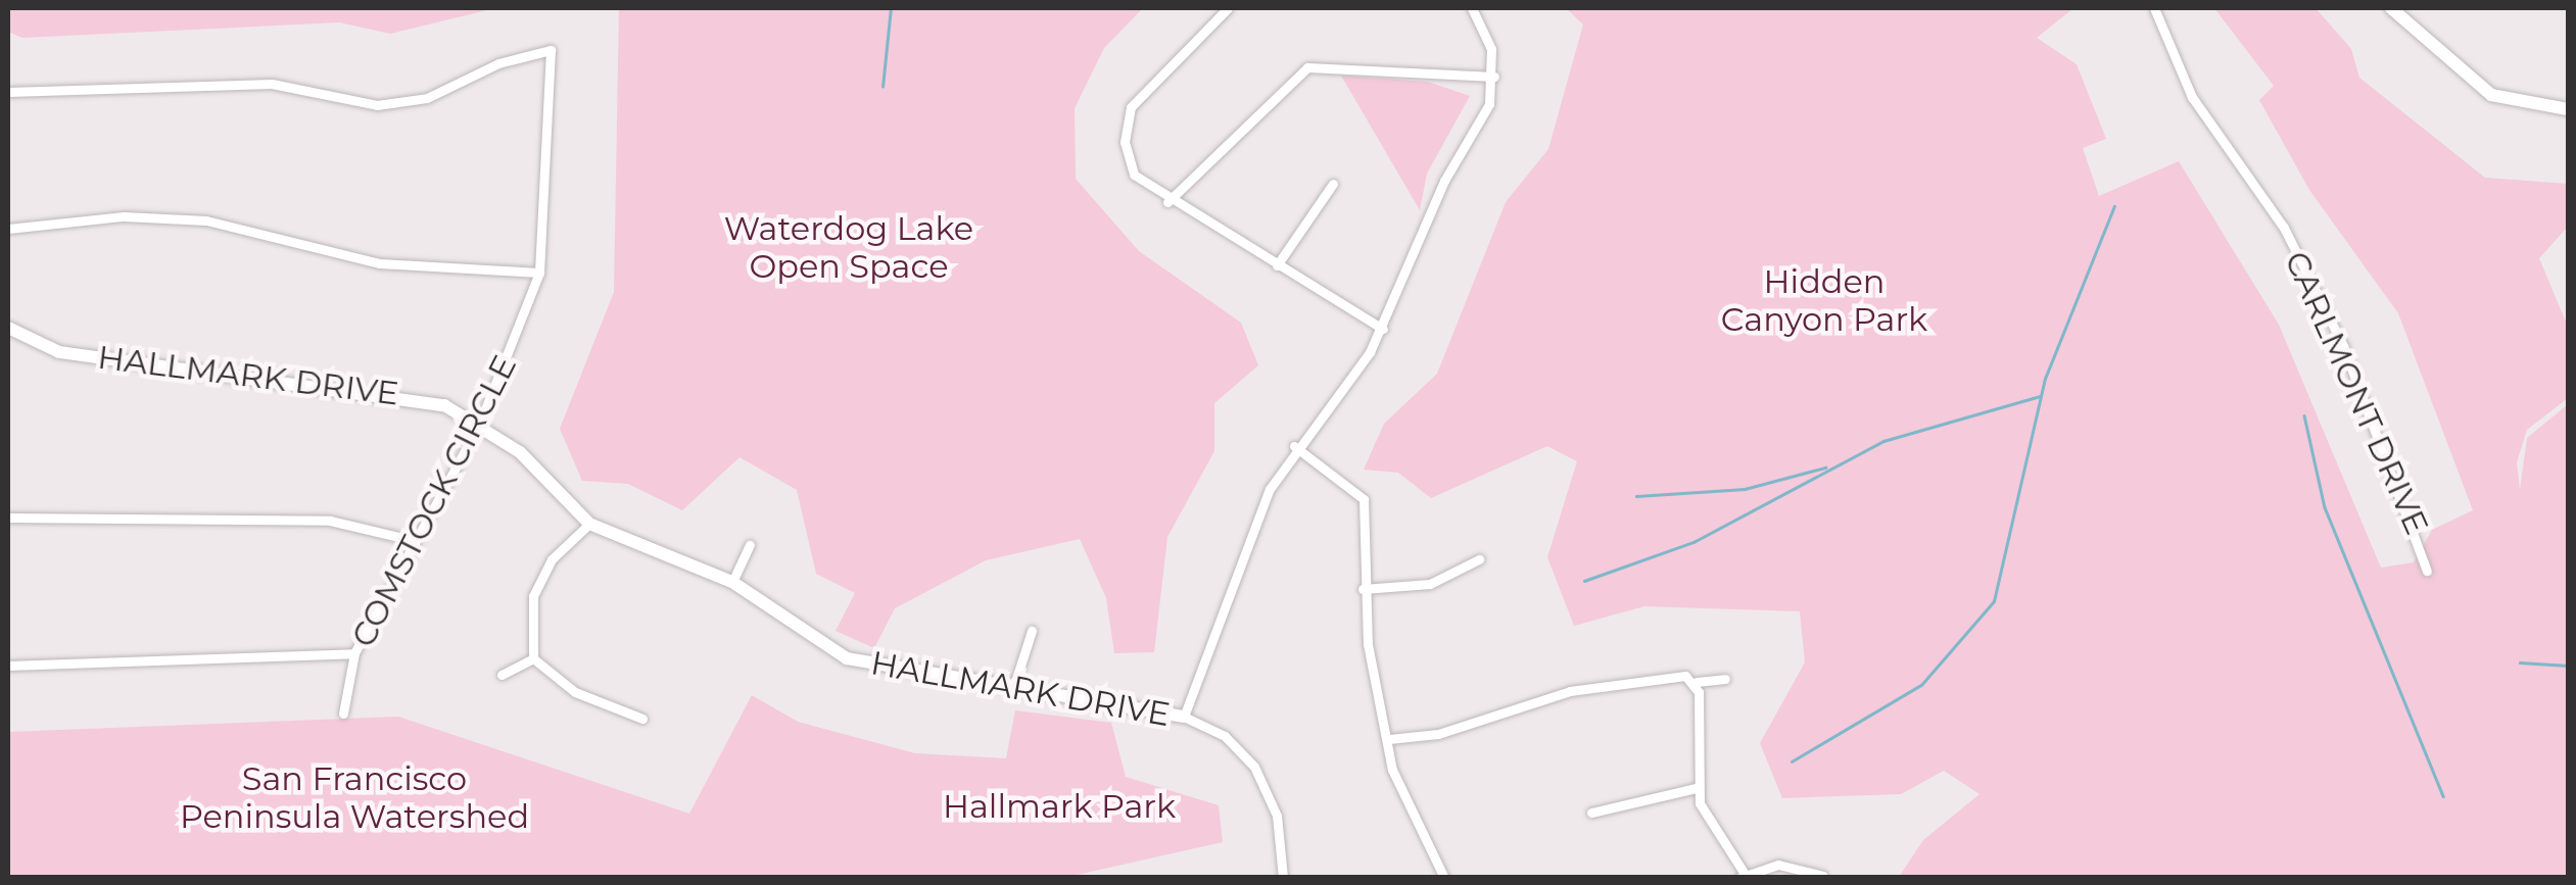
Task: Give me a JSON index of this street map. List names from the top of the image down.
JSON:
{
  "streets": {
    "street": ["HALLMARK DRIVE", "CARLMONT DRIVE", "COMSTOCK CIRCLE"]
  },
  "crossings": [
    ["HALLMARK DRIVE", "COMSTOCK CIRCLE"]
  ],
  "parks": [
    "Waterdog Lake Open Space",
    "Hidden Canyon Park",
    "San Francisco Peninsula Watershed",
    "Hallmark Park"
  ]
}
